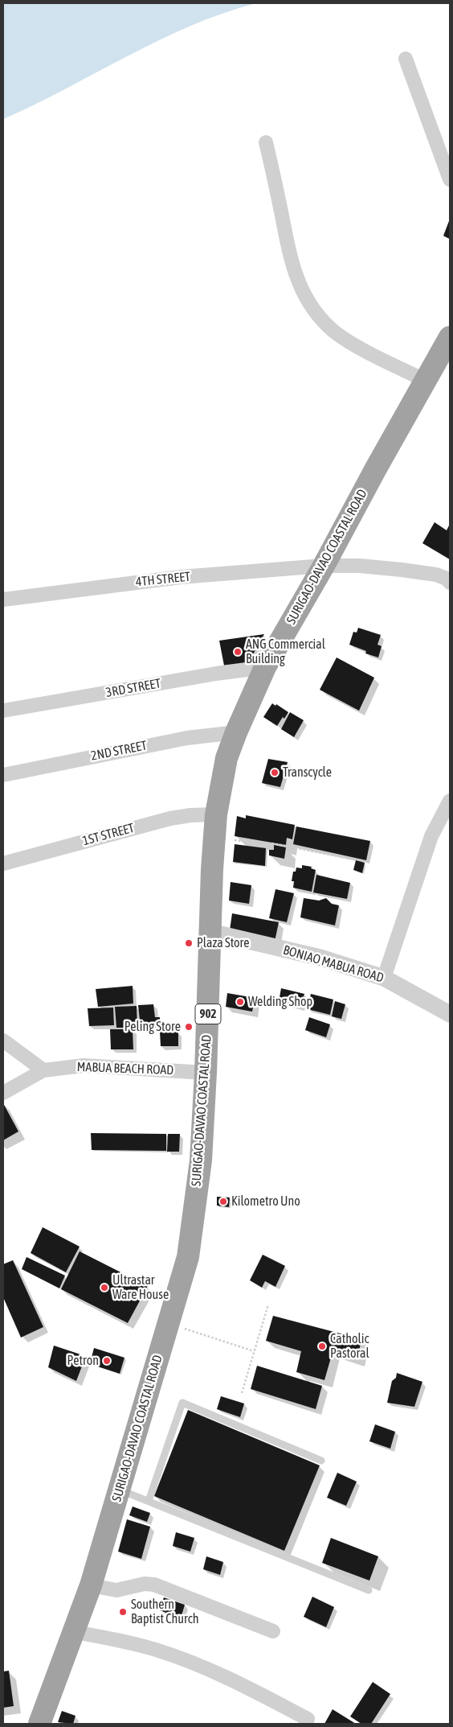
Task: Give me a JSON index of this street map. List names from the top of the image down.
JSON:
{
  "streets": {
    "highway": ["SURIGAO-DAVAO COASTAL ROAD", "902"],
    "street": [
      "4TH STREET",
      "3RD STREET",
      "2ND STREET",
      "1ST STREET",
      "BONIAO MABUA ROAD",
      "MABUA BEACH ROAD"
    ]
  },
  "crossings": [
    ["SURIGAO-DAVAO COASTAL ROAD", "4TH STREET"],
    ["SURIGAO-DAVAO COASTAL ROAD", "3RD STREET"],
    ["SURIGAO-DAVAO COASTAL ROAD", "2ND STREET"],
    ["SURIGAO-DAVAO COASTAL ROAD", "1ST STREET"],
    ["SURIGAO-DAVAO COASTAL ROAD", "BONIAO MABUA ROAD"],
    ["SURIGAO-DAVAO COASTAL ROAD", "MABUA BEACH ROAD"]
  ],
  "places": [
    "ANG Commercial Building",
    "Transcycle",
    "Plaza Store",
    "Welding Shop",
    "Peling Store",
    "Kilometro Uno",
    "Ultrastar Ware House",
    "Catholic Pastoral",
    "Petron",
    "Southern Baptist Church"
  ]
}
